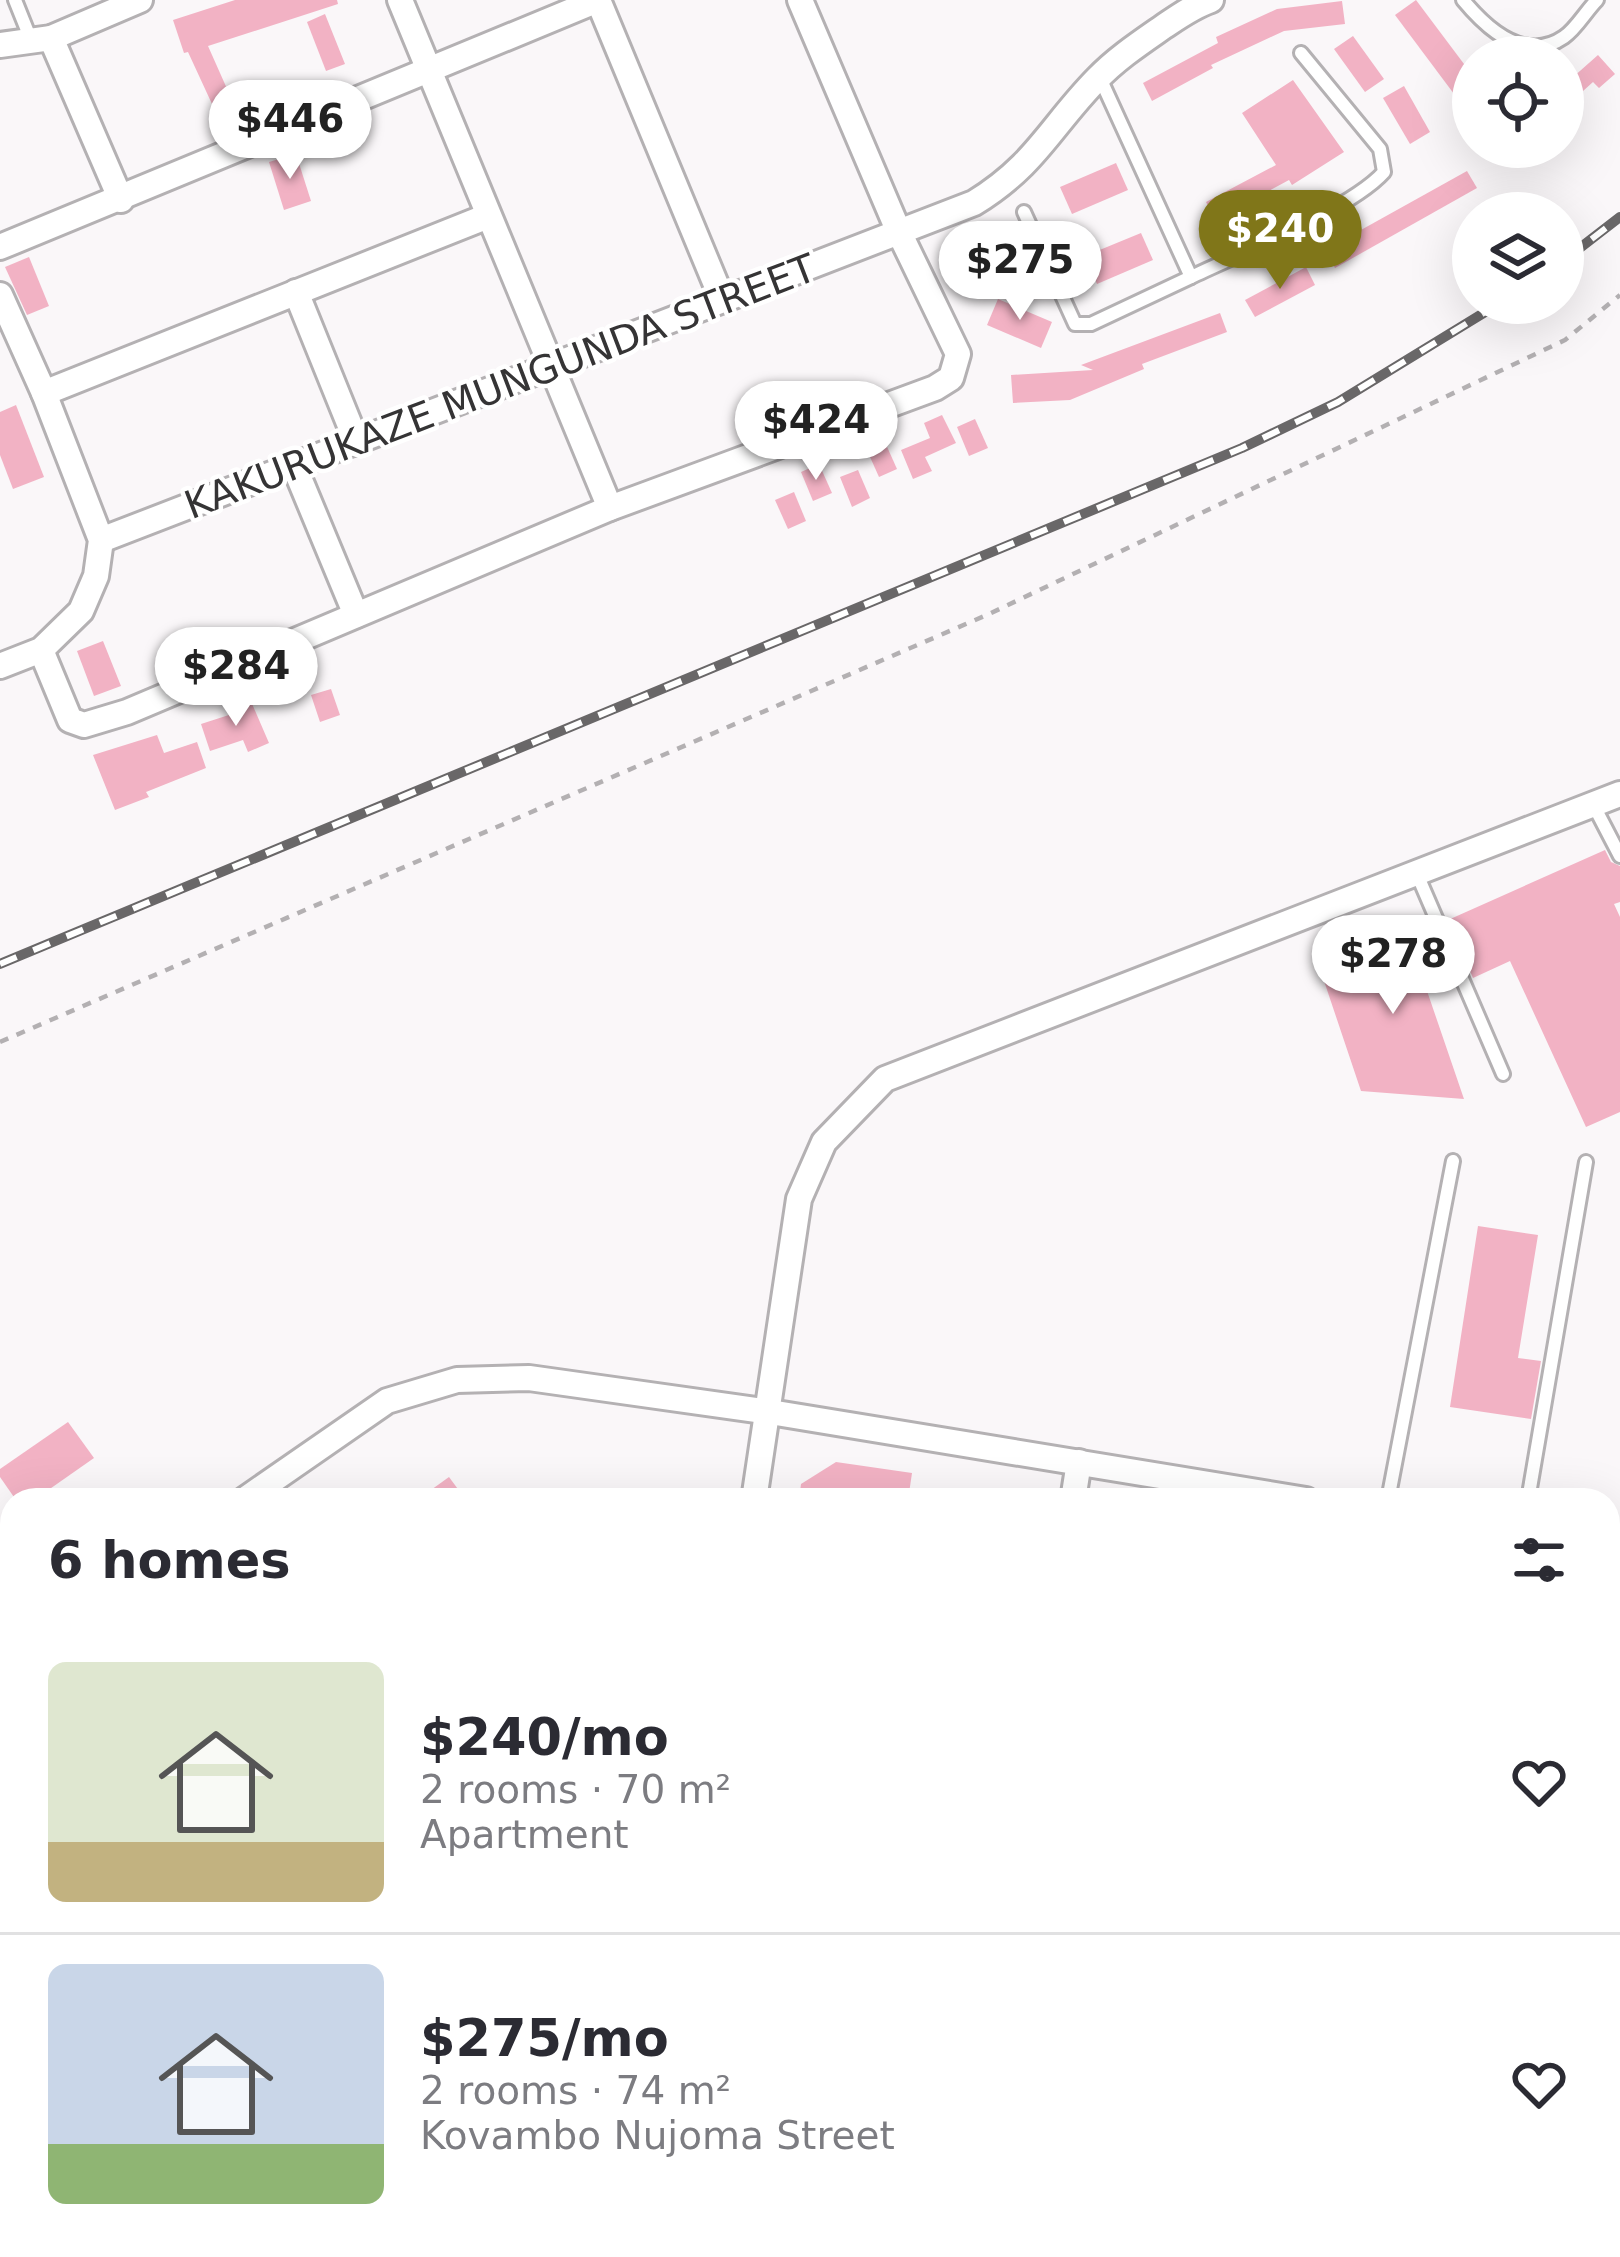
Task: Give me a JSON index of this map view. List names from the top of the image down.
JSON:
{
  "streets": {
    "street": ["KAKURUKAZE MUNGUNDA STREET"]
  },
  "page": {
    "price": [
      "$446",
      "$240",
      "$275",
      "$424",
      "$284",
      "$278"
    ],
    "heading": "6 homes",
    "list": [
      {
        "name": "$240/mo",
        "note": "2 rooms · 70 m² · Apartment"
      },
      {
        "name": "$275/mo",
        "note": "2 rooms · 74 m² · Kovambo Nujoma Street"
      }
    ]
  }
}
